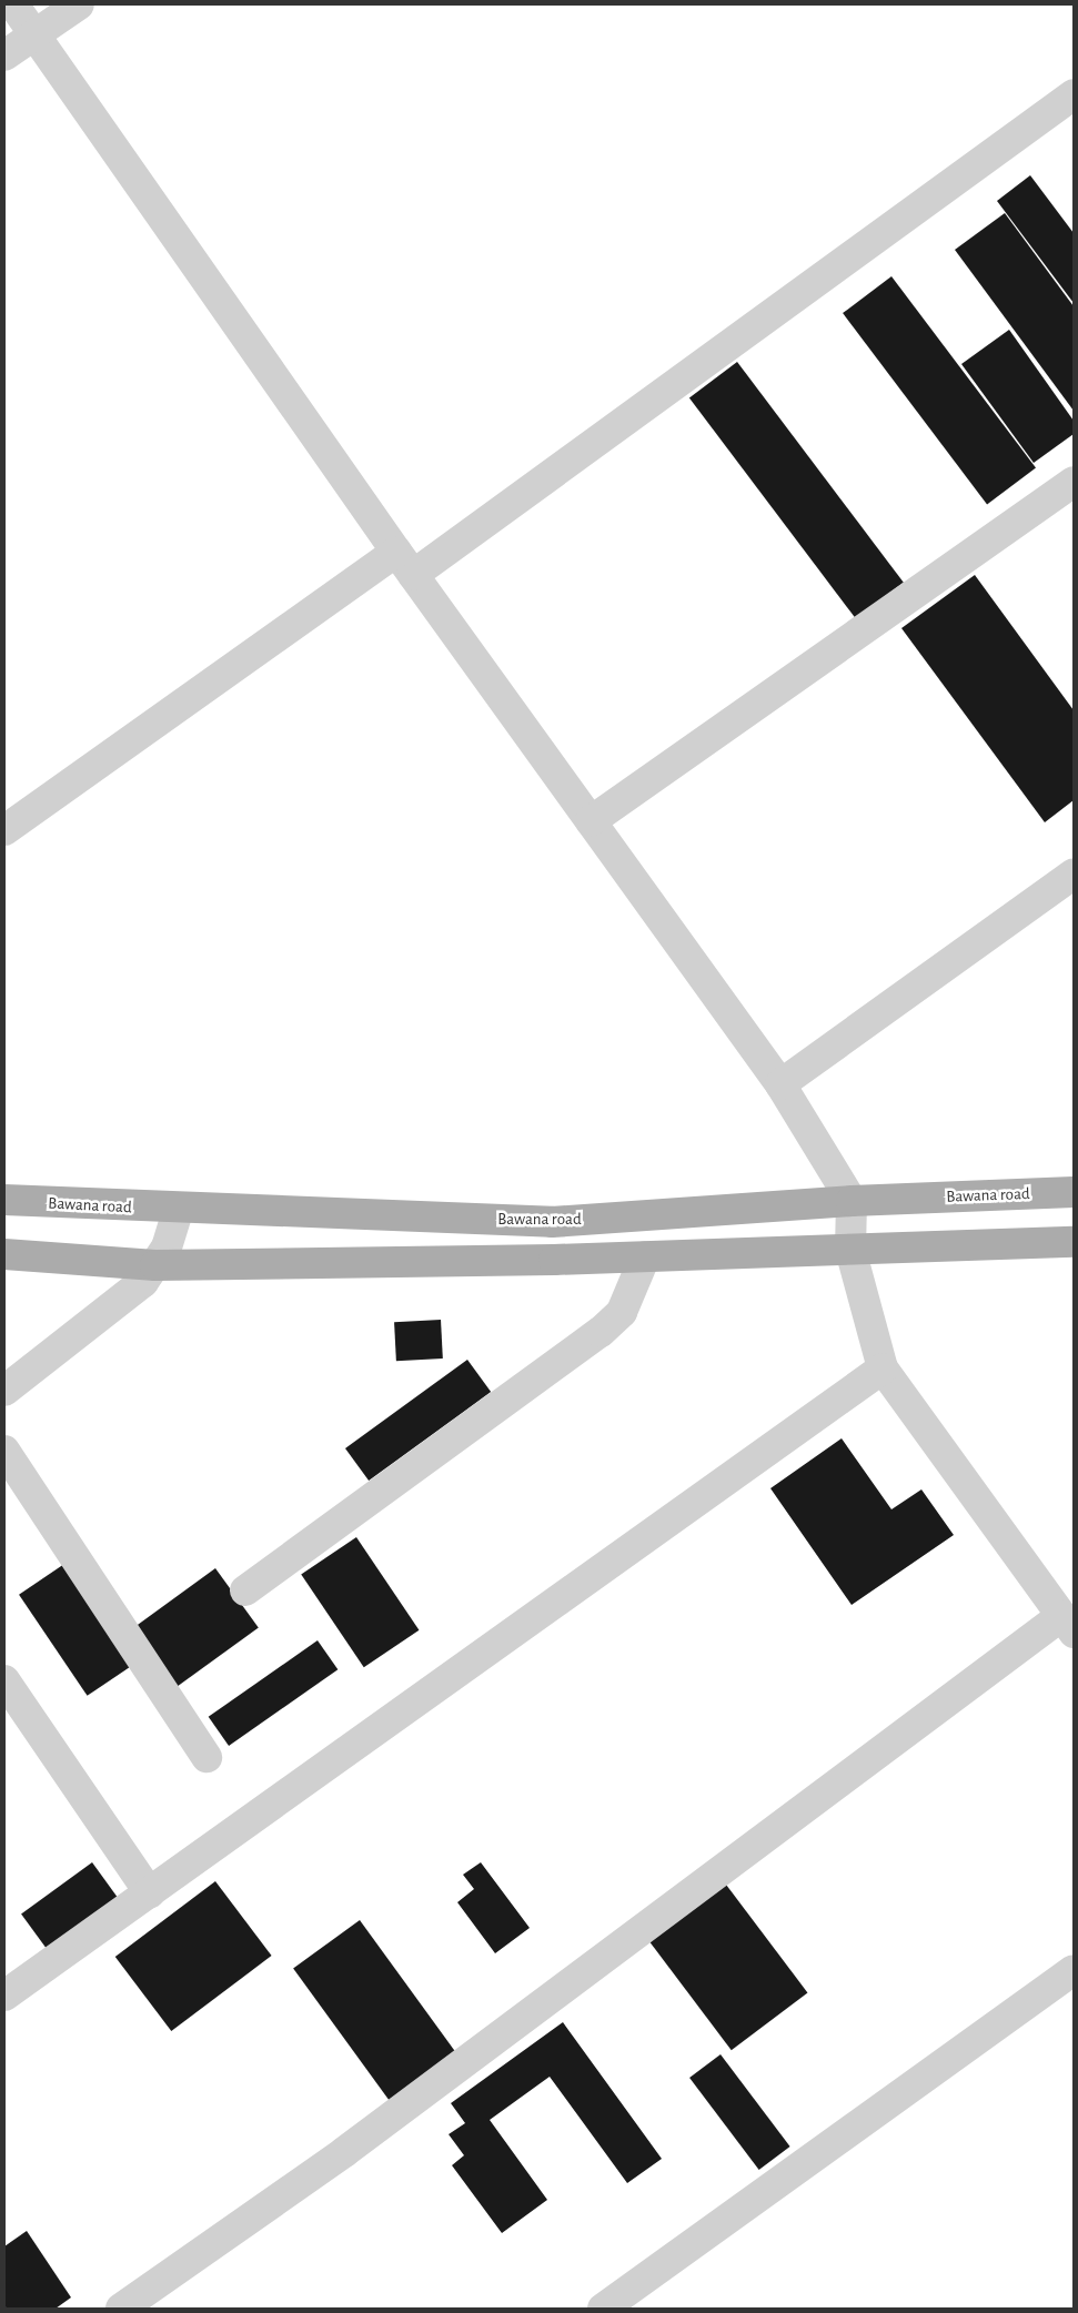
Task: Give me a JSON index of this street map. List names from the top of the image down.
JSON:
{
  "streets": {
    "main road": ["Bawana road"]
  }
}
